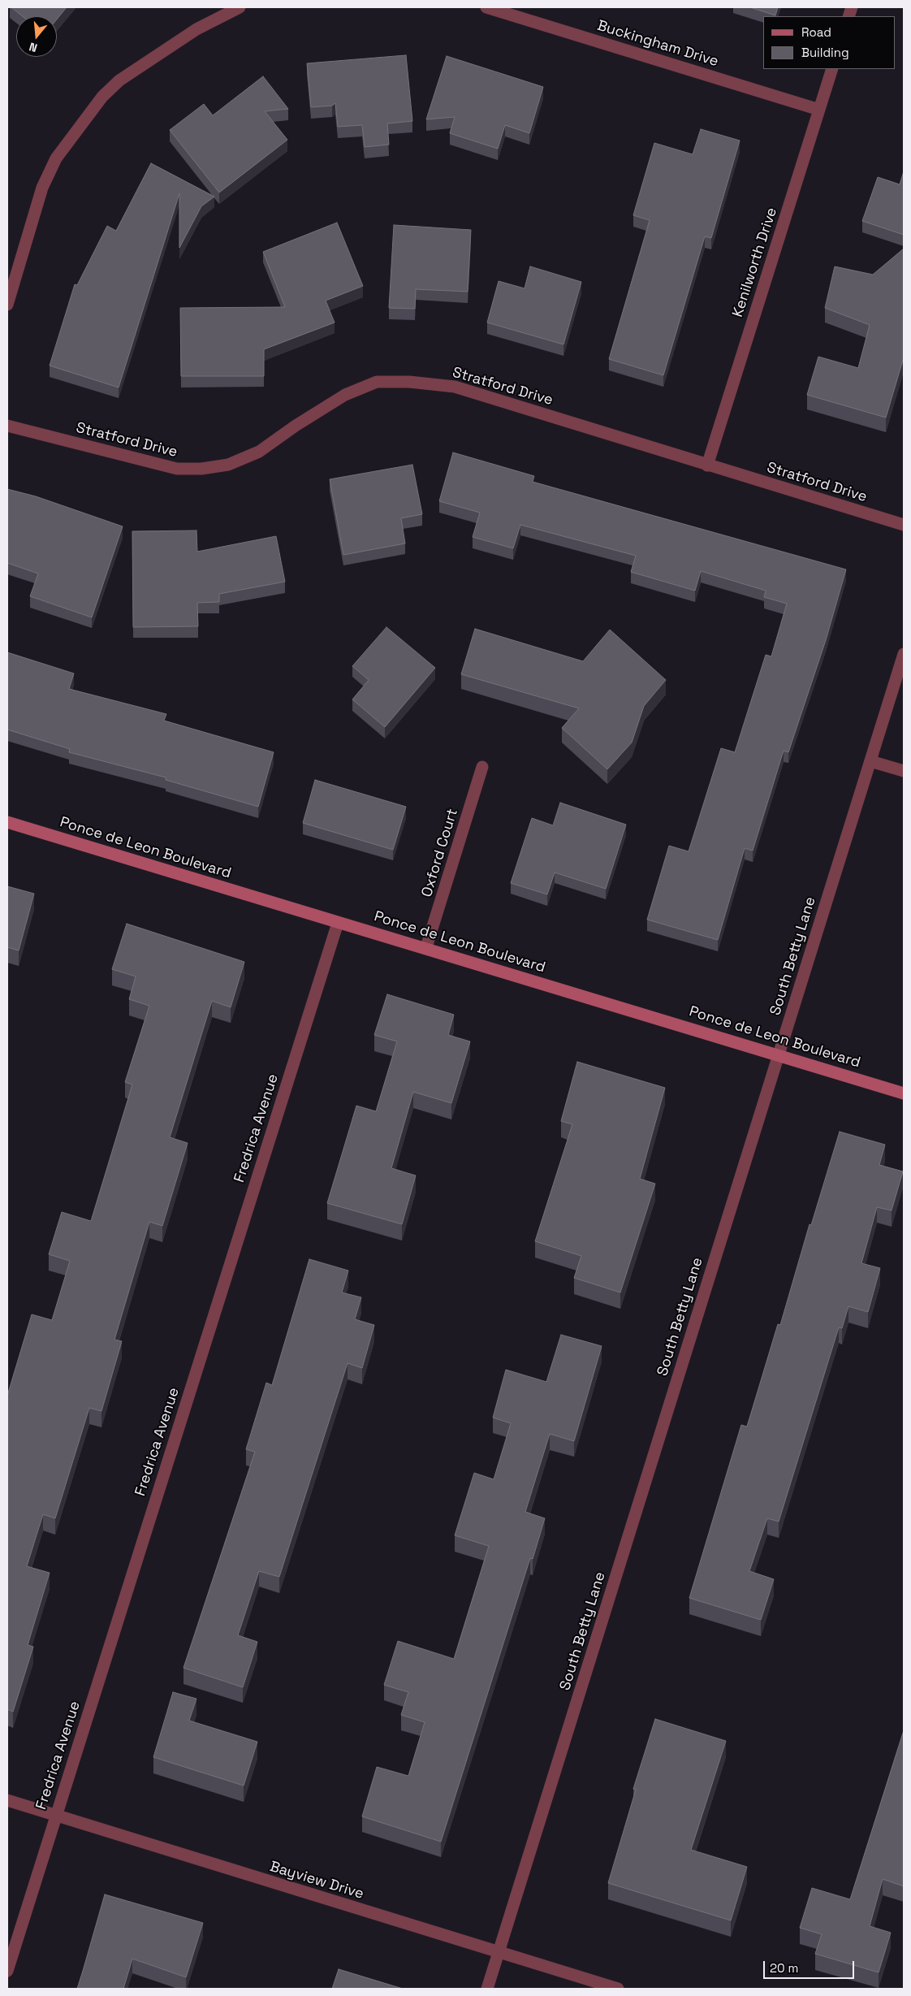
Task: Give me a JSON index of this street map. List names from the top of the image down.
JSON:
{
  "streets": {
    "street": [
      "Buckingham Drive",
      "Kenilworth Drive",
      "Stratford Drive",
      "Ponce de Leon Boulevard",
      "Oxford Court",
      "South Betty Lane",
      "Fredrica Avenue",
      "Bayview Drive"
    ]
  },
  "crossings": [
    ["Buckingham Drive", "Kenilworth Drive"],
    ["Kenilworth Drive", "Stratford Drive"],
    ["Ponce de Leon Boulevard", "Oxford Court"],
    ["Ponce de Leon Boulevard", "South Betty Lane"],
    ["Ponce de Leon Boulevard", "Fredrica Avenue"],
    ["South Betty Lane", "Bayview Drive"],
    ["Fredrica Avenue", "Bayview Drive"]
  ],
  "legend": ["Road", "Building"],
  "scale_bar": "20 m",
  "north": "bottom"
}
